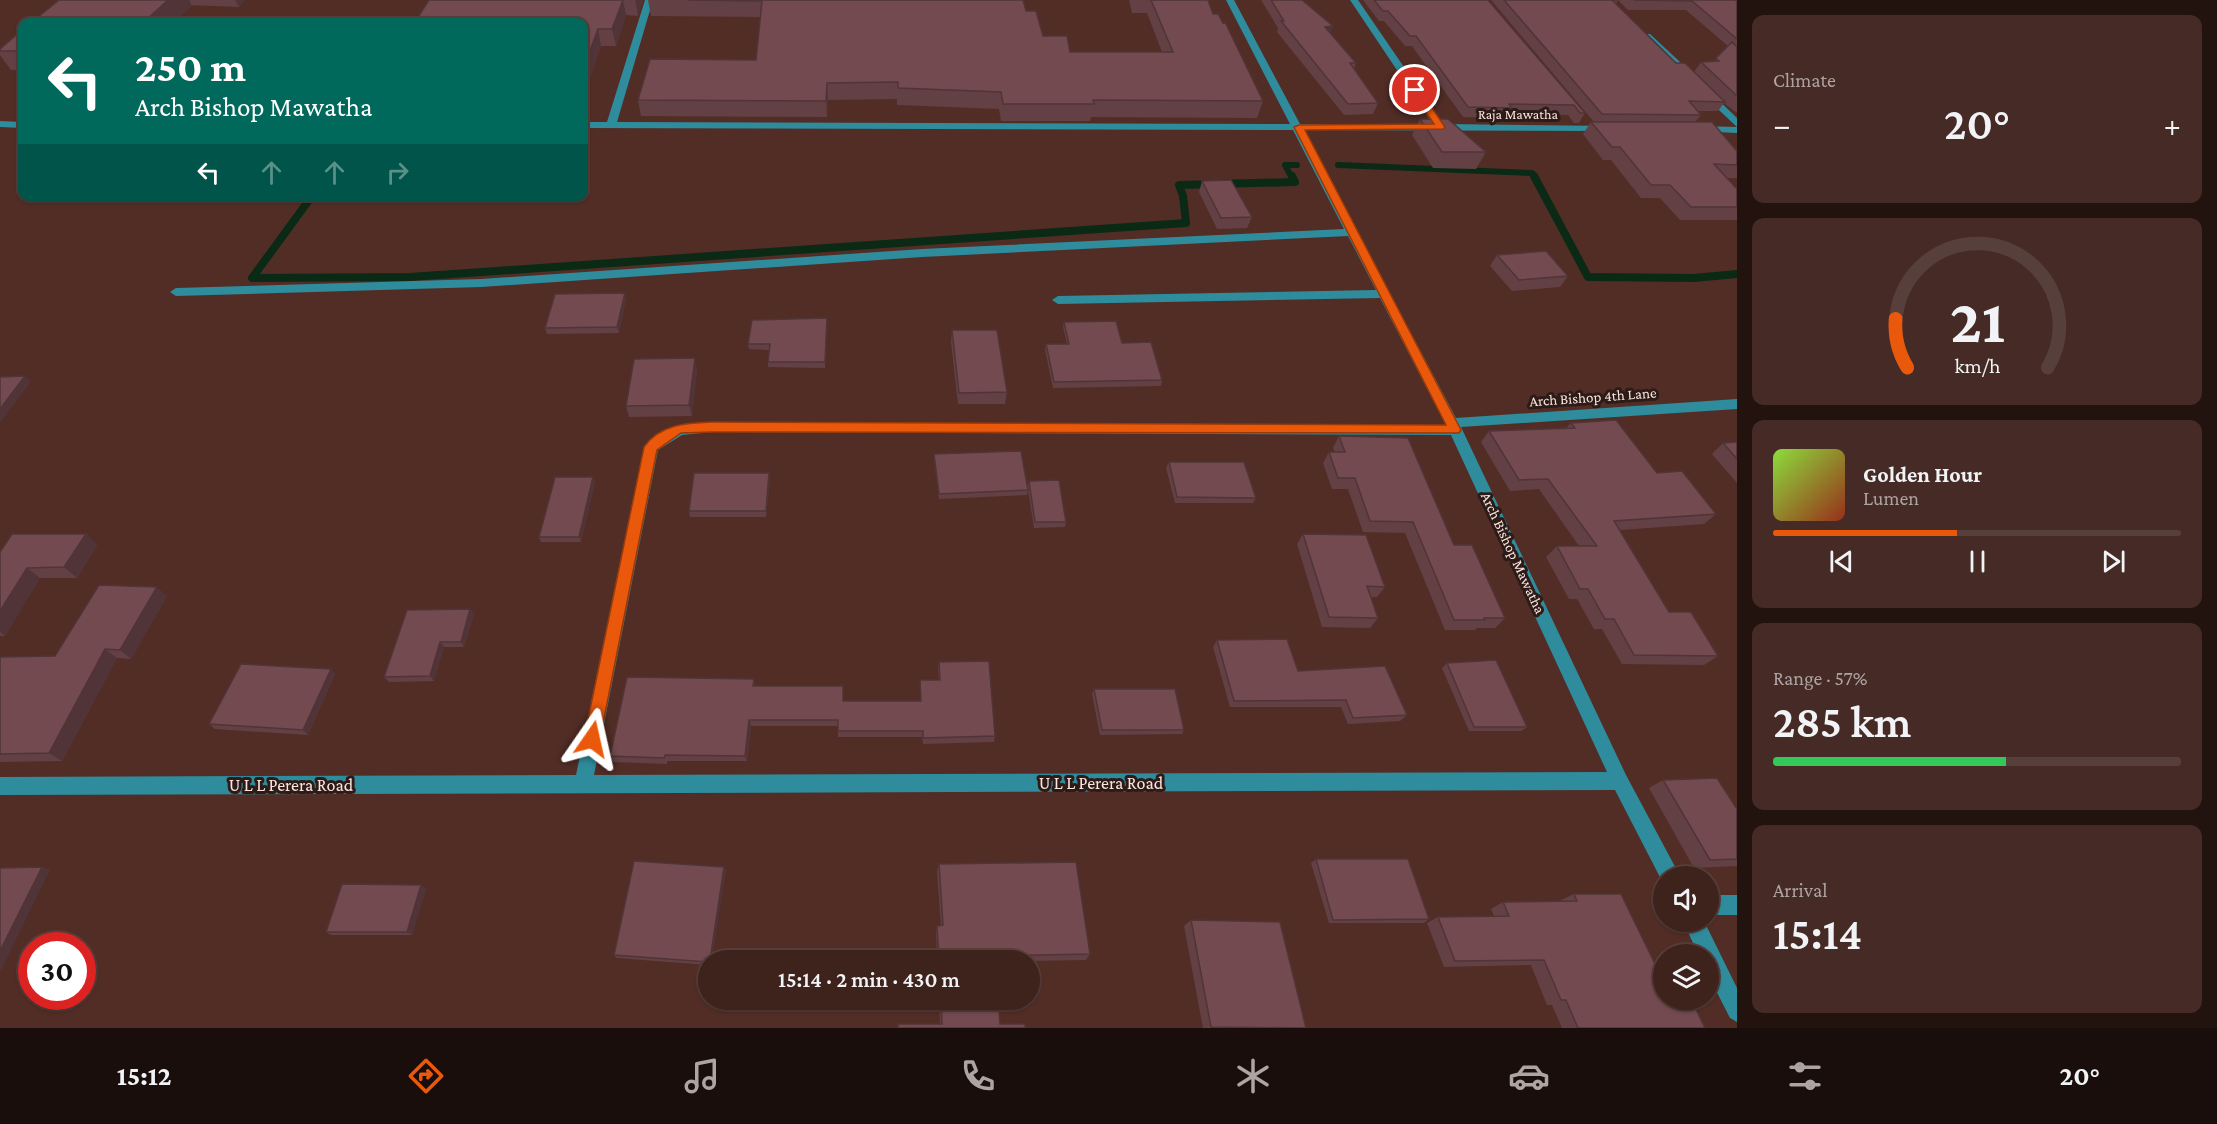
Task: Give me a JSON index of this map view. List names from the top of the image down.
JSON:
{
  "streets": {
    "street": [
      "Raja Mawatha",
      "Arch Bishop 4th Lane",
      "Arch Bishop Mawatha",
      "U L L Perera Road"
    ]
  },
  "crossings": [
    ["Raja Mawatha", "Arch Bishop Mawatha"],
    ["Arch Bishop 4th Lane", "Arch Bishop Mawatha"],
    ["Arch Bishop Mawatha", "U L L Perera Road"]
  ],
  "page": {
    "tile": [
      "Climate",
      ["Range · 57%", "285 km"],
      ["Arrival", "15:14"]
    ],
    "turn": ["250 m", "Arch Bishop Mawatha"],
    "heat": ["−", "20°", "+"],
    "song": ["Golden Hour", "Lumen"],
    "limit": "30",
    "trip": "15:14 · 2 min · 430 m",
    "tabs": ["15:12", "20°"],
    "gauge": ["21", "km/h"]
  }
}
